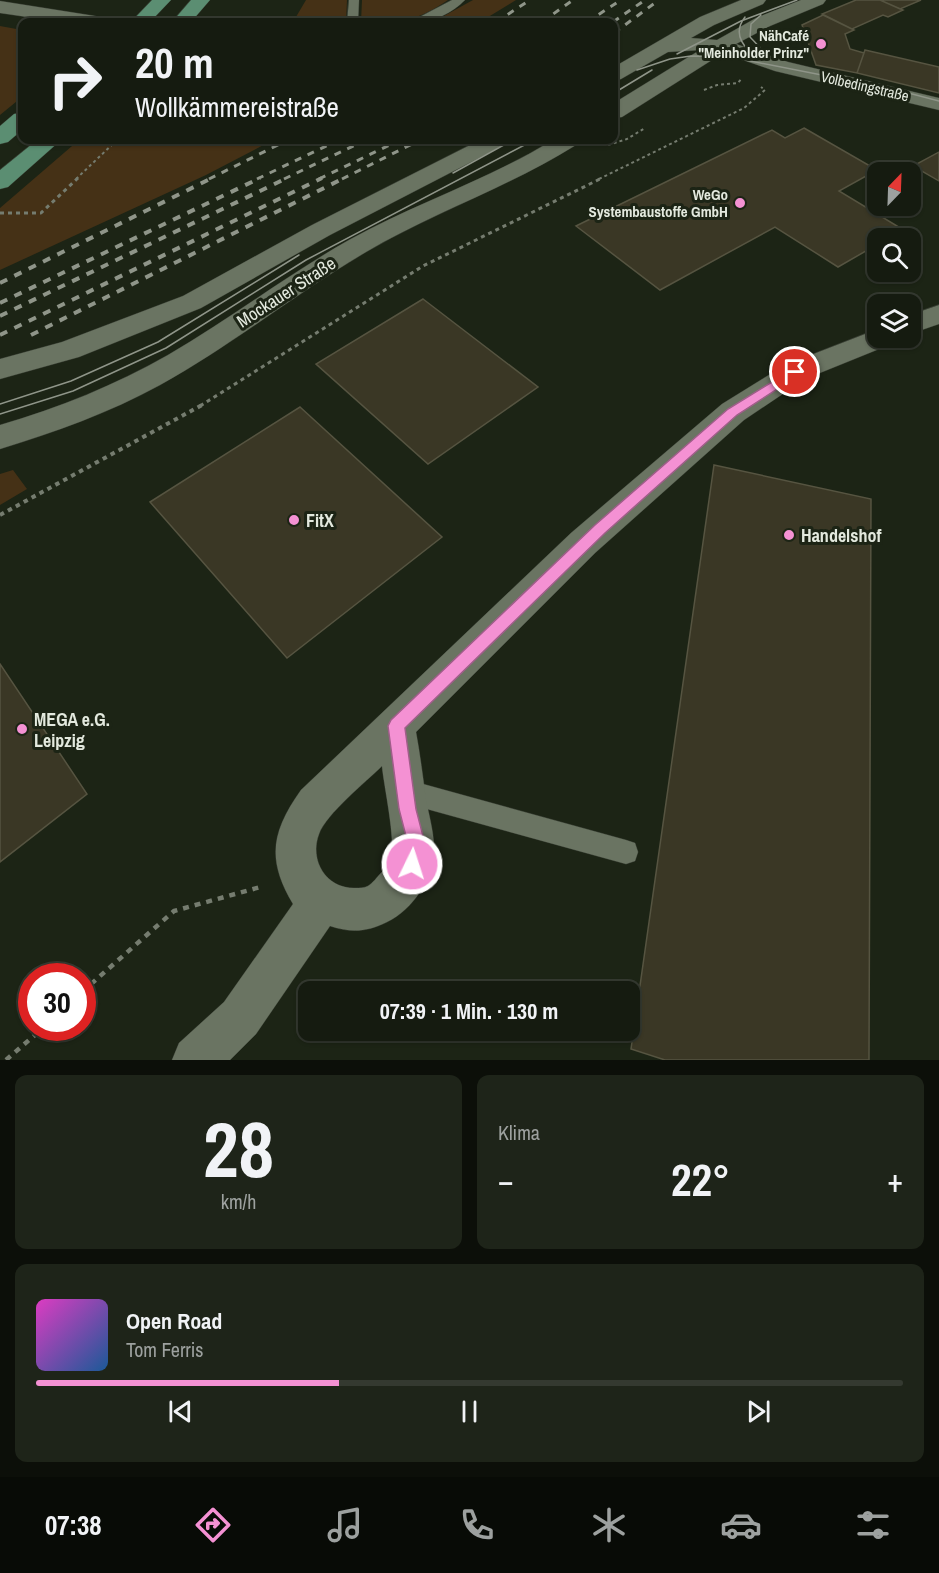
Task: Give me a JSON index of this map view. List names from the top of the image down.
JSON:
{
  "streets": {
    "main road": ["Volbedingstraße", "Mockauer Straße"]
  },
  "places": [
    "NähCafé \"Meinholder Prinz\"",
    "WeGo Systembaustoffe GmbH",
    "FitX",
    "Handelshof",
    "MEGA e.G. Leipzig"
  ],
  "north": "top right",
  "page": {
    "turn": ["20 m", "Wollkämmereistraße"],
    "limit": "30",
    "trip": "07:39 · 1 Min. · 130 m",
    "tile": [
      ["28", "km/h"],
      "Klima"
    ],
    "heat": ["−", "22°", "+"],
    "song": ["Open Road", "Tom Ferris"],
    "tabs": "07:38"
  }
}
